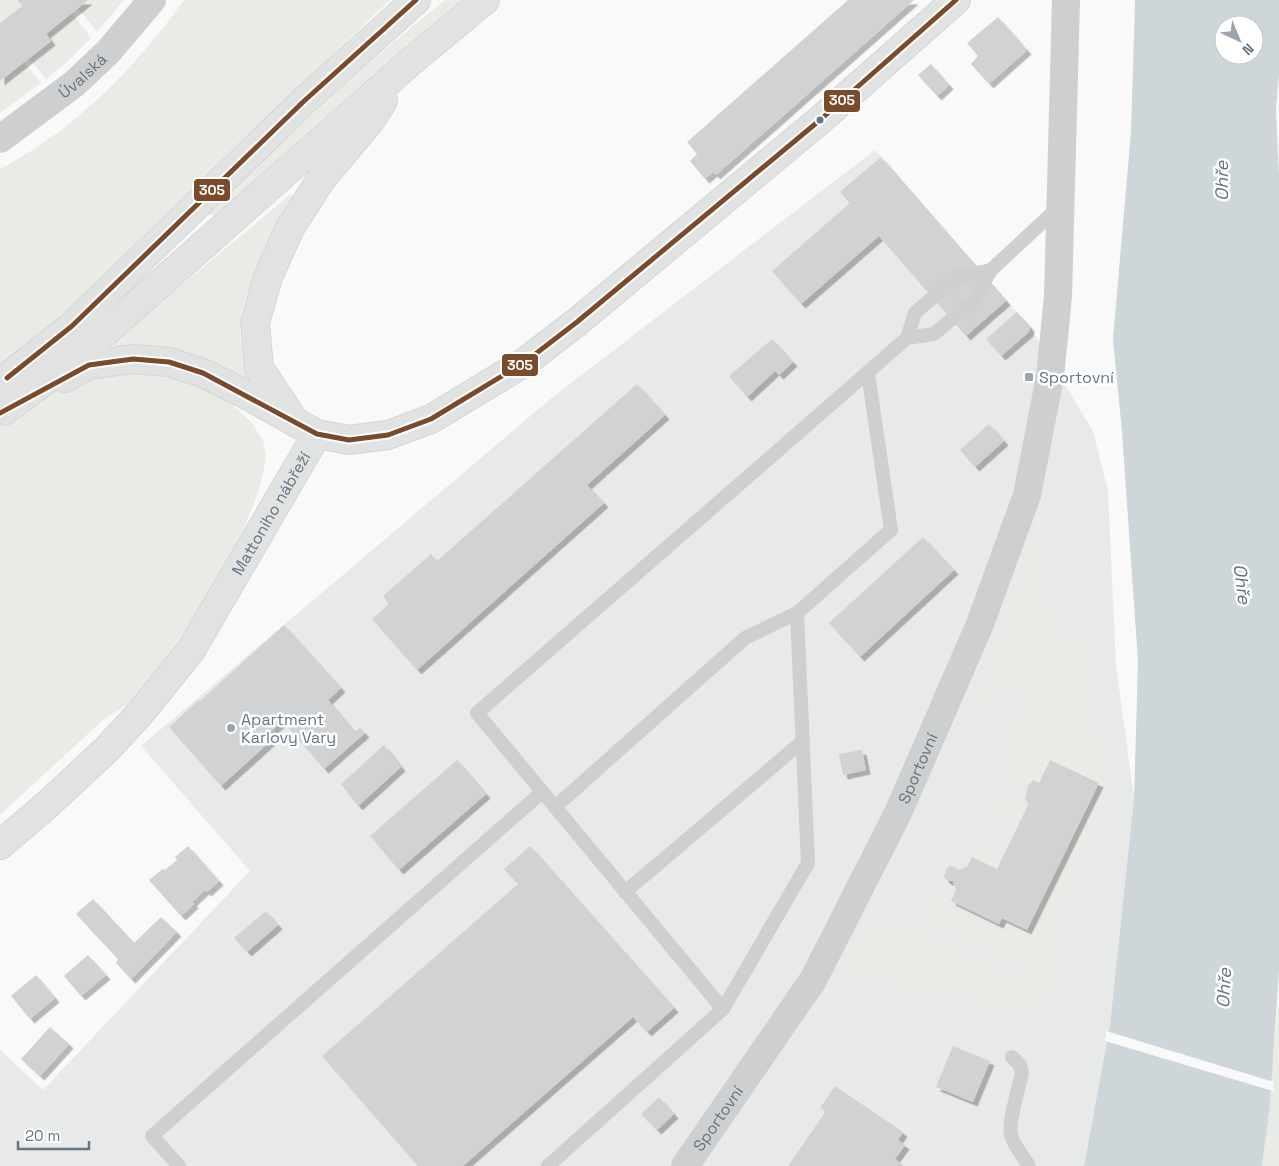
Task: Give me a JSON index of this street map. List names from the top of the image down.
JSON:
{
  "streets": {
    "main road": ["Mattoniho nábřeží"],
    "street": ["Úvalská", "Sportovní"]
  },
  "water": ["Ohře"],
  "places": {
    "transit": ["Sportovní"],
    "other": ["Apartment Karlovy Vary"]
  },
  "lines": ["transit line 305"],
  "scale_bar": "20 m",
  "north": "bottom right"
}
